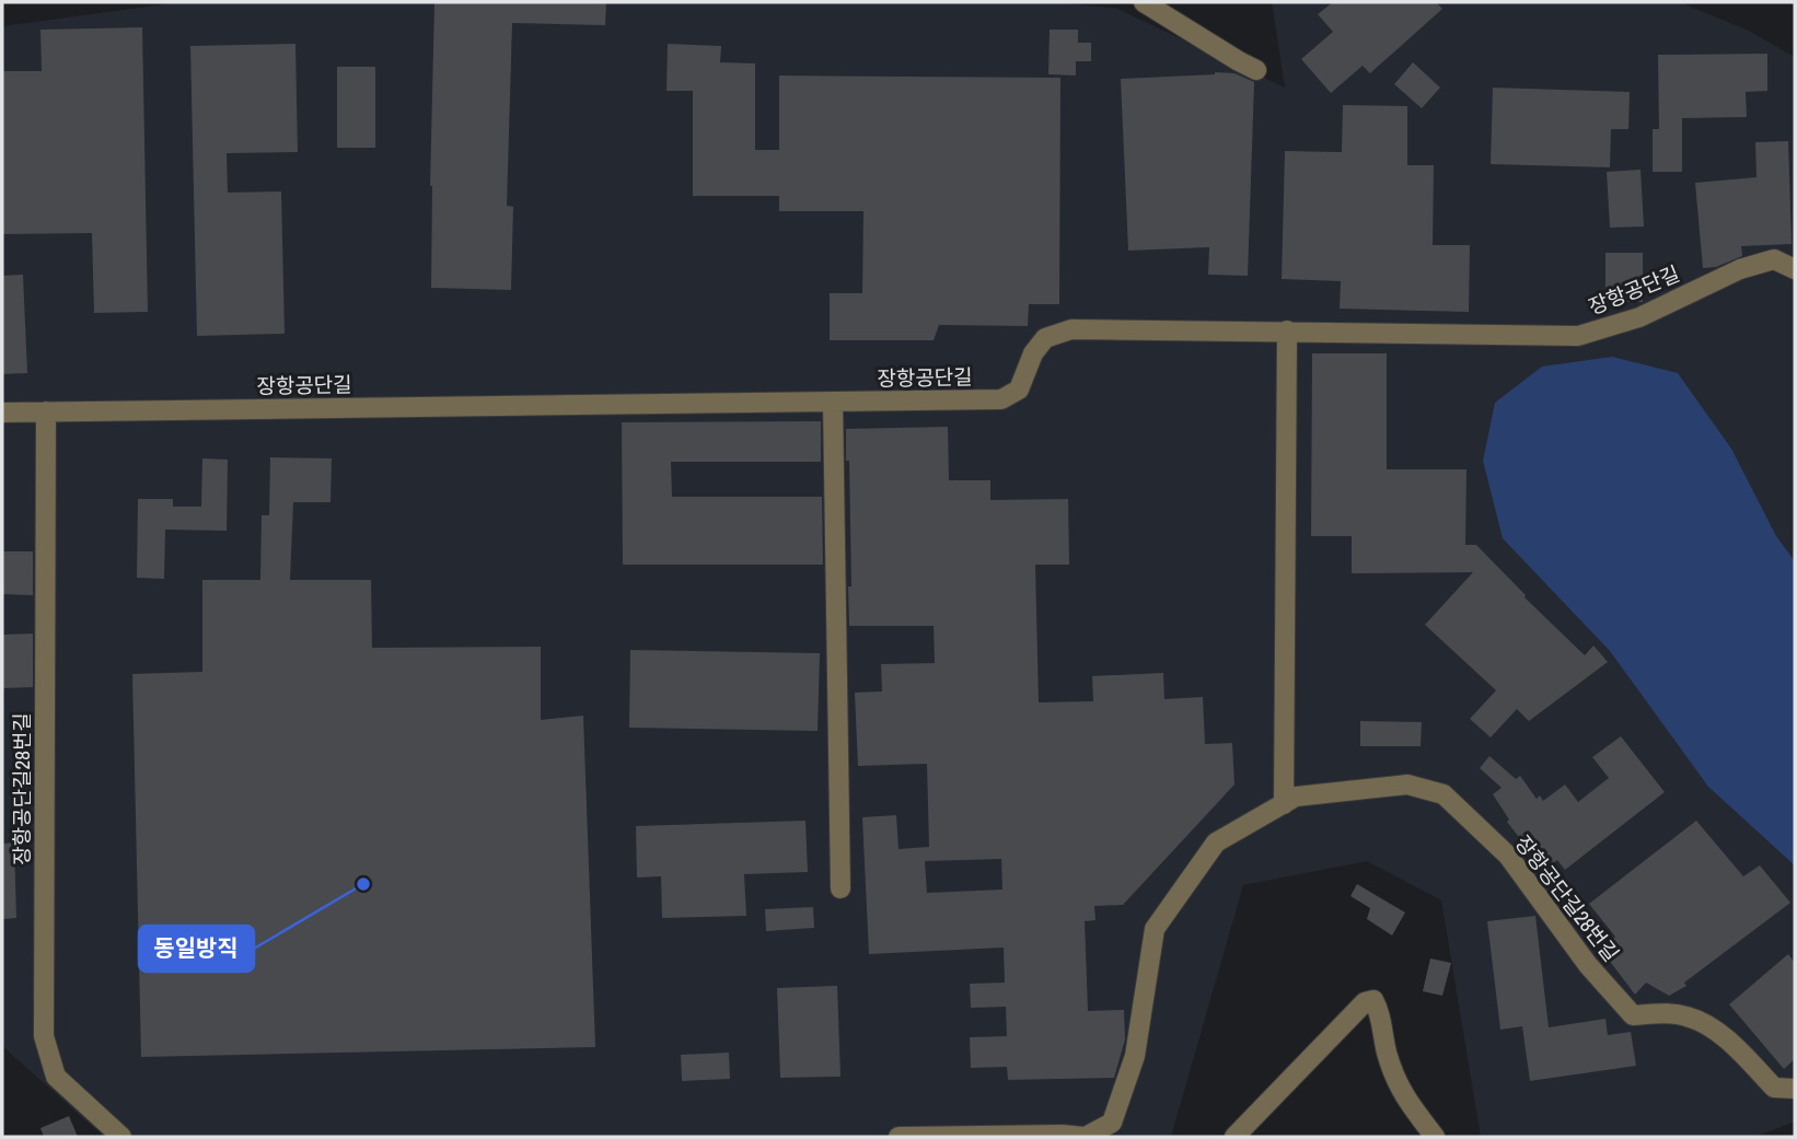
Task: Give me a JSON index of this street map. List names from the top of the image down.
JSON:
{
  "streets": {
    "street": ["장항공단길", "장항공단길28번길"]
  },
  "crossings": [
    ["장항공단길", "장항공단길28번길"]
  ],
  "places": ["동일방직"]
}
